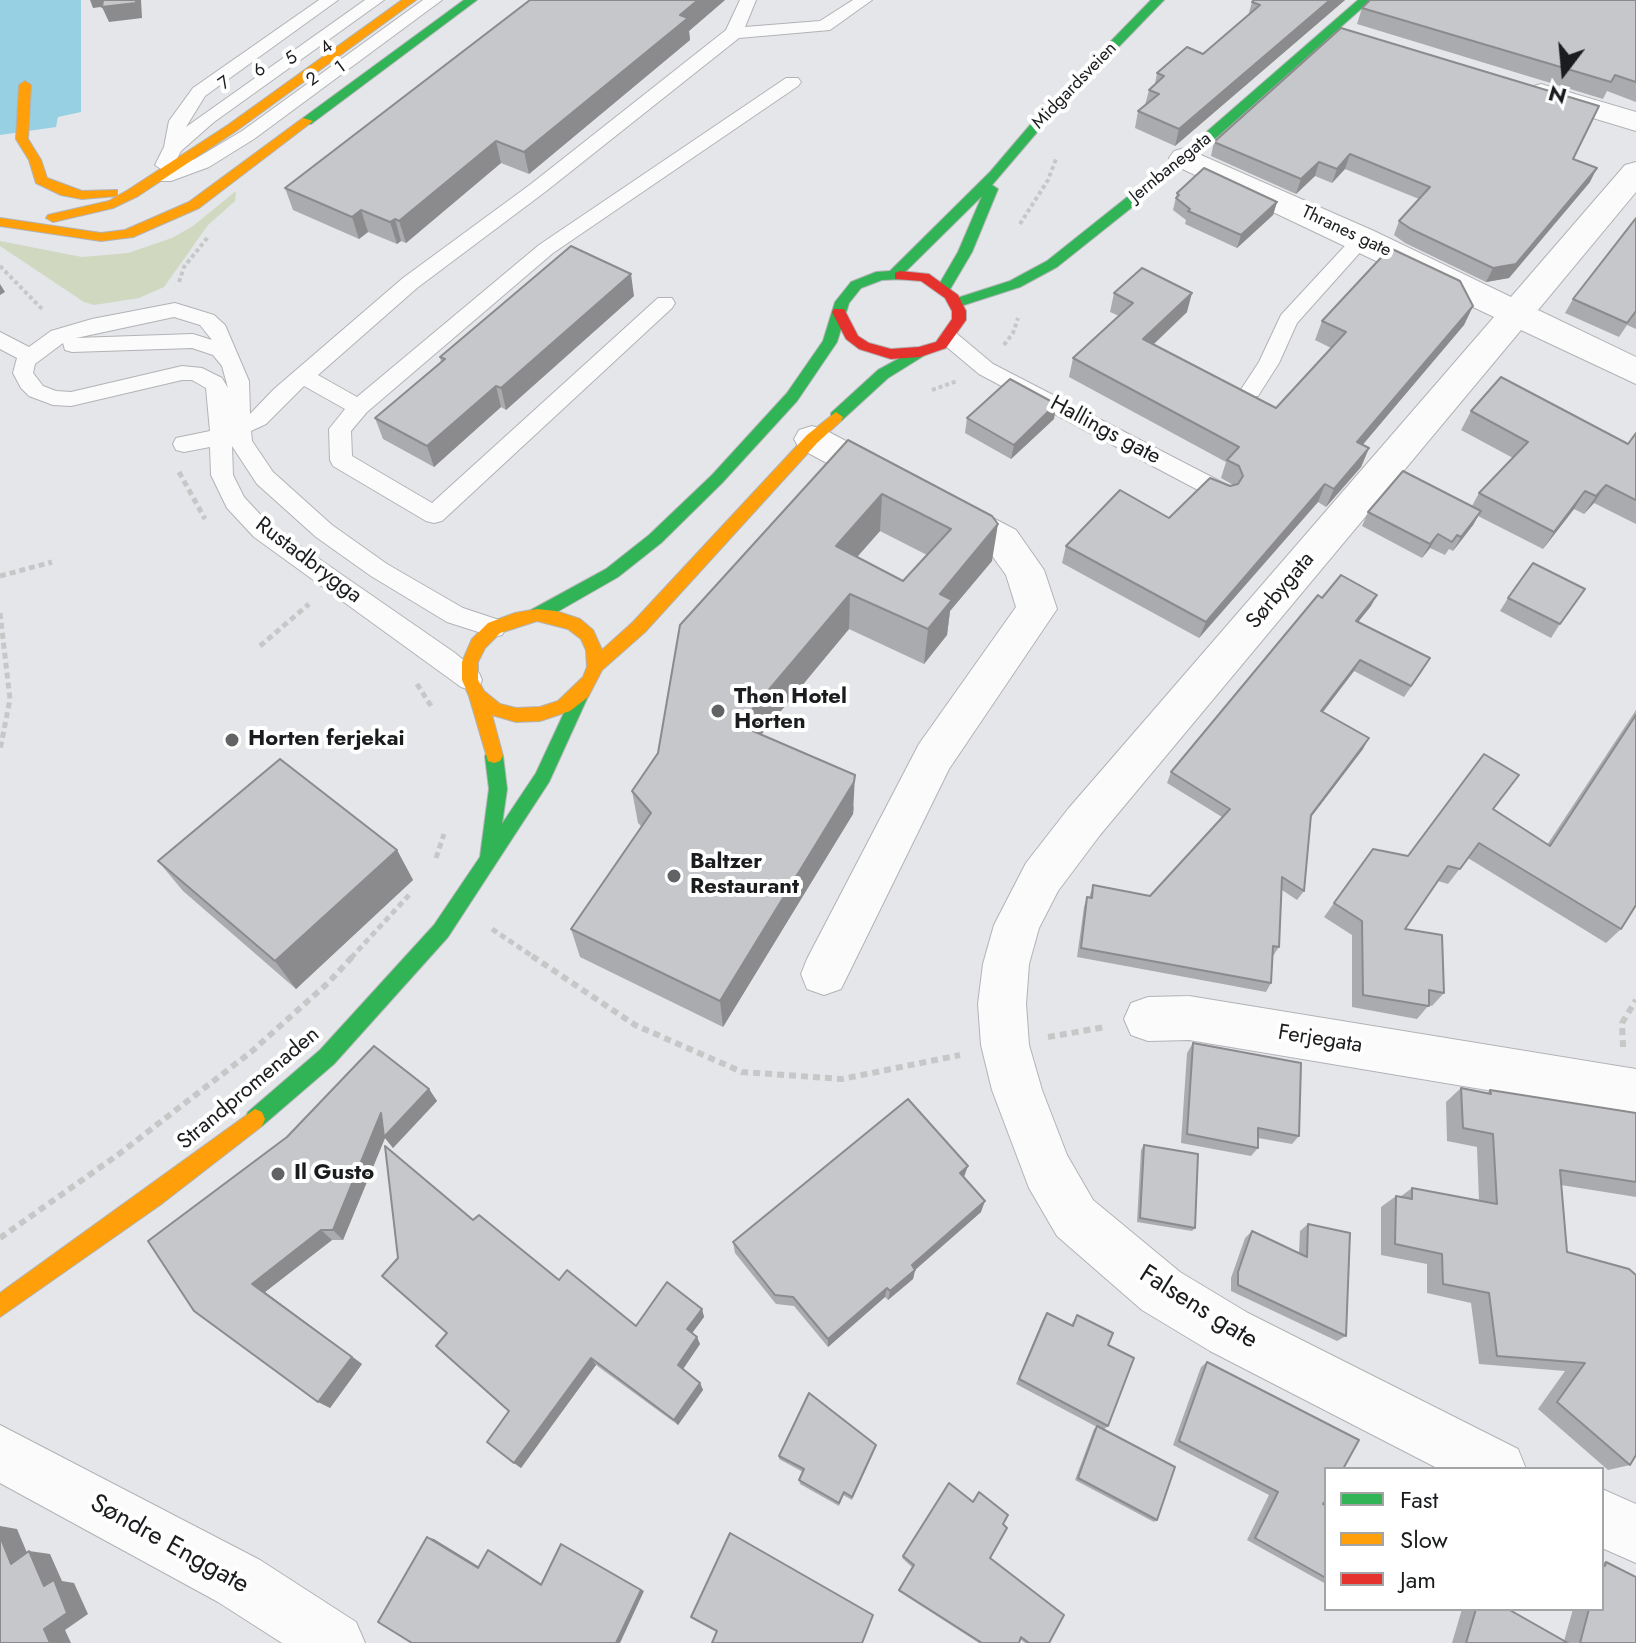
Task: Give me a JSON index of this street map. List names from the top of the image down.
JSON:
{
  "streets": {
    "main road": ["Midgardsveien", "Jernbanegata", "Strandpromenaden"],
    "street": [
      "Thranes gate",
      "Sørbygata",
      "Ferjegata",
      "Falsens gate",
      "Søndre Enggate"
    ],
    "lane": [
      "4",
      "5",
      "1",
      "6",
      "2",
      "7",
      "Hallings gate",
      "Rustadbrygga"
    ]
  },
  "crossings": [
    ["4", "5"],
    ["4", "6"],
    ["4", "7"],
    ["5", "6"],
    ["5", "7"],
    ["1", "2"],
    ["6", "7"],
    ["Midgardsveien", "Jernbanegata"],
    ["Midgardsveien", "Hallings gate"],
    ["Jernbanegata", "Thranes gate"],
    ["Jernbanegata", "Hallings gate"],
    ["Thranes gate", "Sørbygata"],
    ["Rustadbrygga", "Strandpromenaden"],
    ["Sørbygata", "Falsens gate"]
  ],
  "places": [
    "Thon Hotel Horten",
    "Horten ferjekai",
    "Baltzer Restaurant",
    "Il Gusto"
  ],
  "legend": ["Fast", "Slow", "Jam"],
  "north": "bottom"
}
